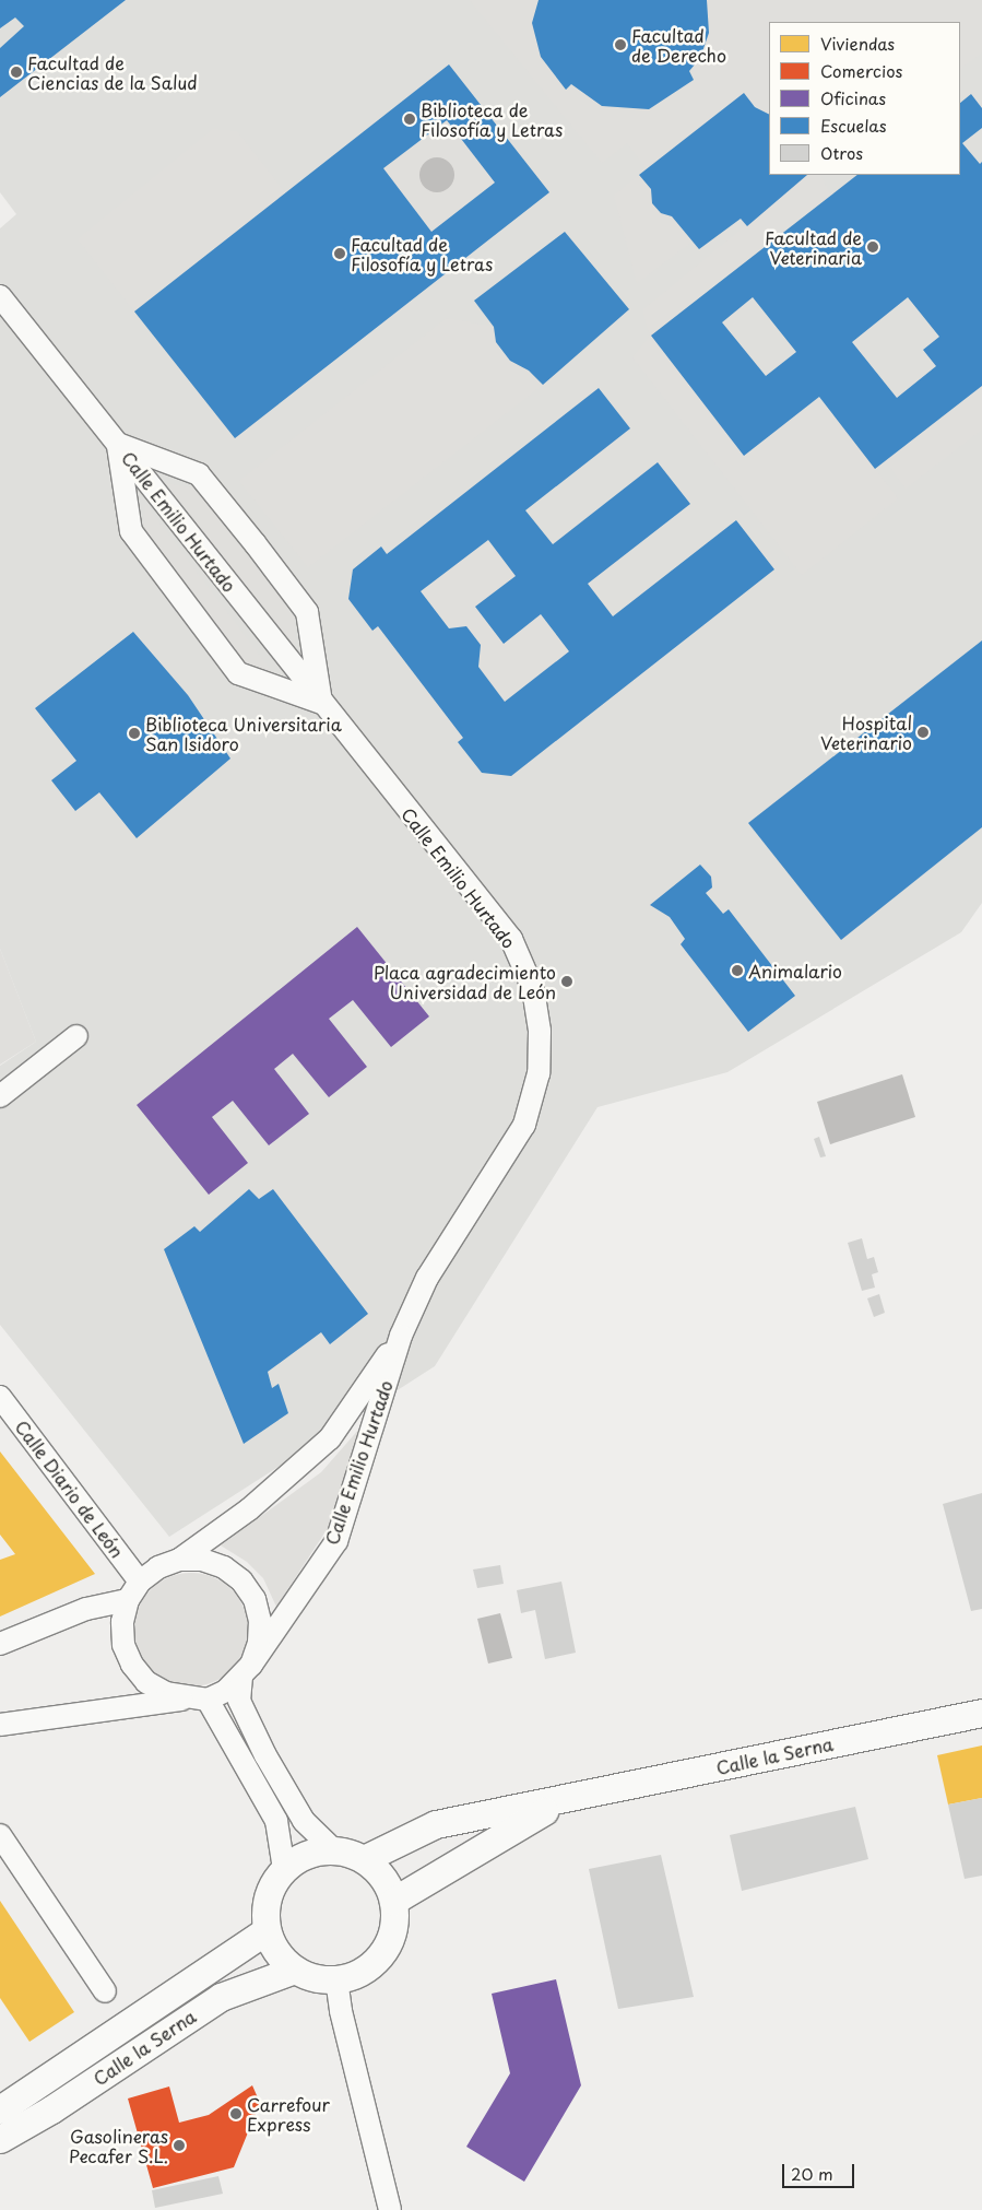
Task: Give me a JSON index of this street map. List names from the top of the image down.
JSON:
{
  "streets": {
    "street": ["Calle Emilio Hurtado", "Calle Diario de León", "Calle la Serna"]
  },
  "crossings": [
    ["Calle Emilio Hurtado", "Calle Diario de León"]
  ],
  "places": [
    "Facultad de Derecho",
    "Facultad de Ciencias de la Salud",
    "Biblioteca de Filosofía y Letras",
    "Facultad de Veterinaria",
    "Facultad de Filosofía y Letras",
    "Hospital Veterinario",
    "Biblioteca Universitaria San Isidoro",
    "Animalario",
    "Placa agradecimiento Universidad de León",
    "Carrefour Express",
    "Gasolineras Pecafer S.L."
  ],
  "legend": [
    "Viviendas",
    "Comercios",
    "Oficinas",
    "Escuelas",
    "Otros"
  ],
  "scale_bar": "20 m"
}
